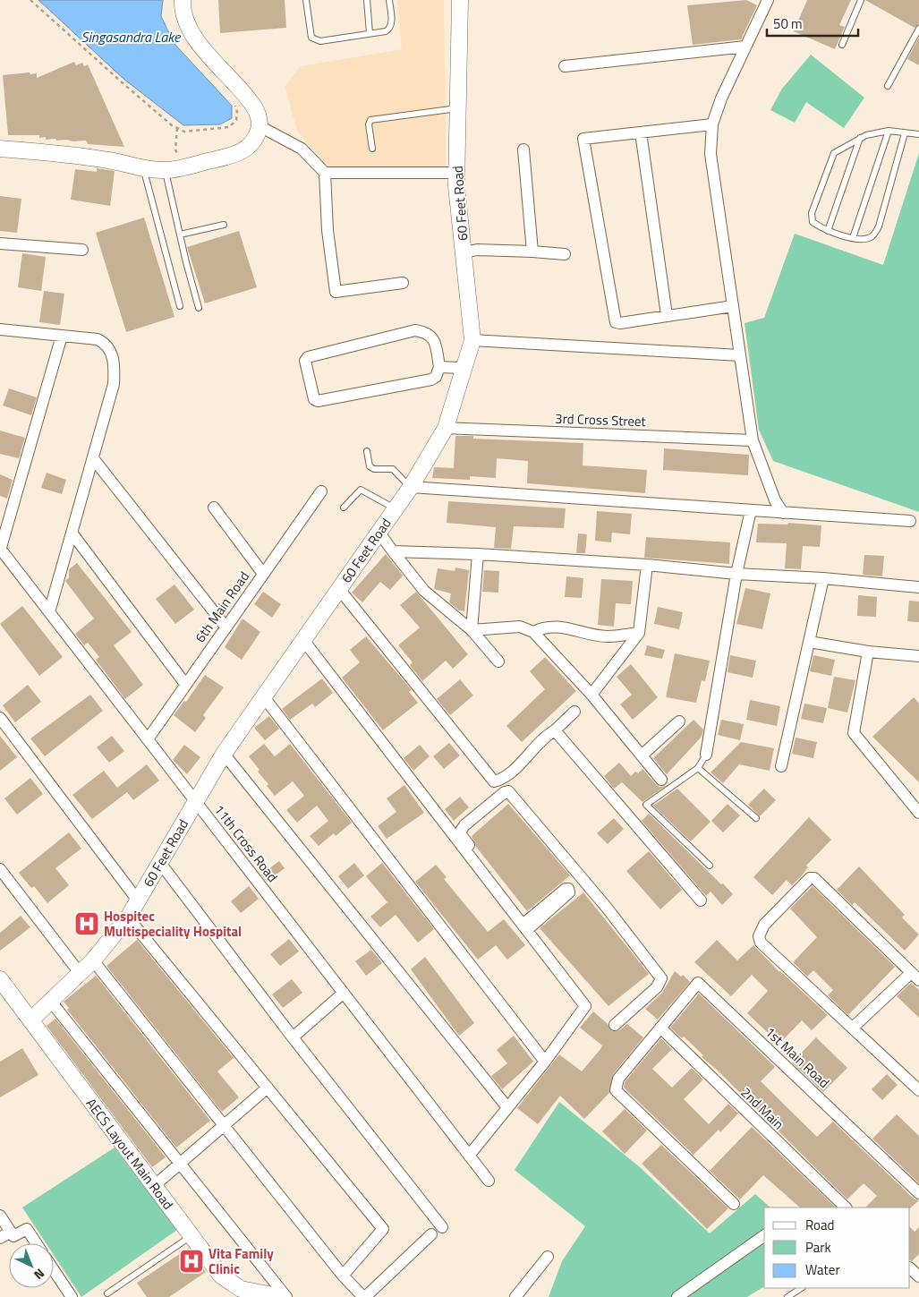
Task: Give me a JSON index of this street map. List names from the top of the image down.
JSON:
{
  "streets": {
    "street": [
      "60 Feet Road",
      "3rd Cross Street",
      "6th Main Road",
      "11th Cross Road",
      "1st Main Road",
      "2nd Main",
      "AECS Layout Main Road"
    ]
  },
  "crossings": [
    ["60 Feet Road", "3rd Cross Street"],
    ["60 Feet Road", "11th Cross Road"],
    ["60 Feet Road", "AECS Layout Main Road"],
    ["6th Main Road", "11th Cross Road"],
    ["1st Main Road", "2nd Main"]
  ],
  "water": ["Singasandra Lake"],
  "places": {
    "hospital": ["Hospitec Multispeciality Hospital", "Vita Family Clinic"]
  },
  "legend": ["Road", "Park", "Water"],
  "scale_bar": "50 m",
  "north": "bottom right"
}
